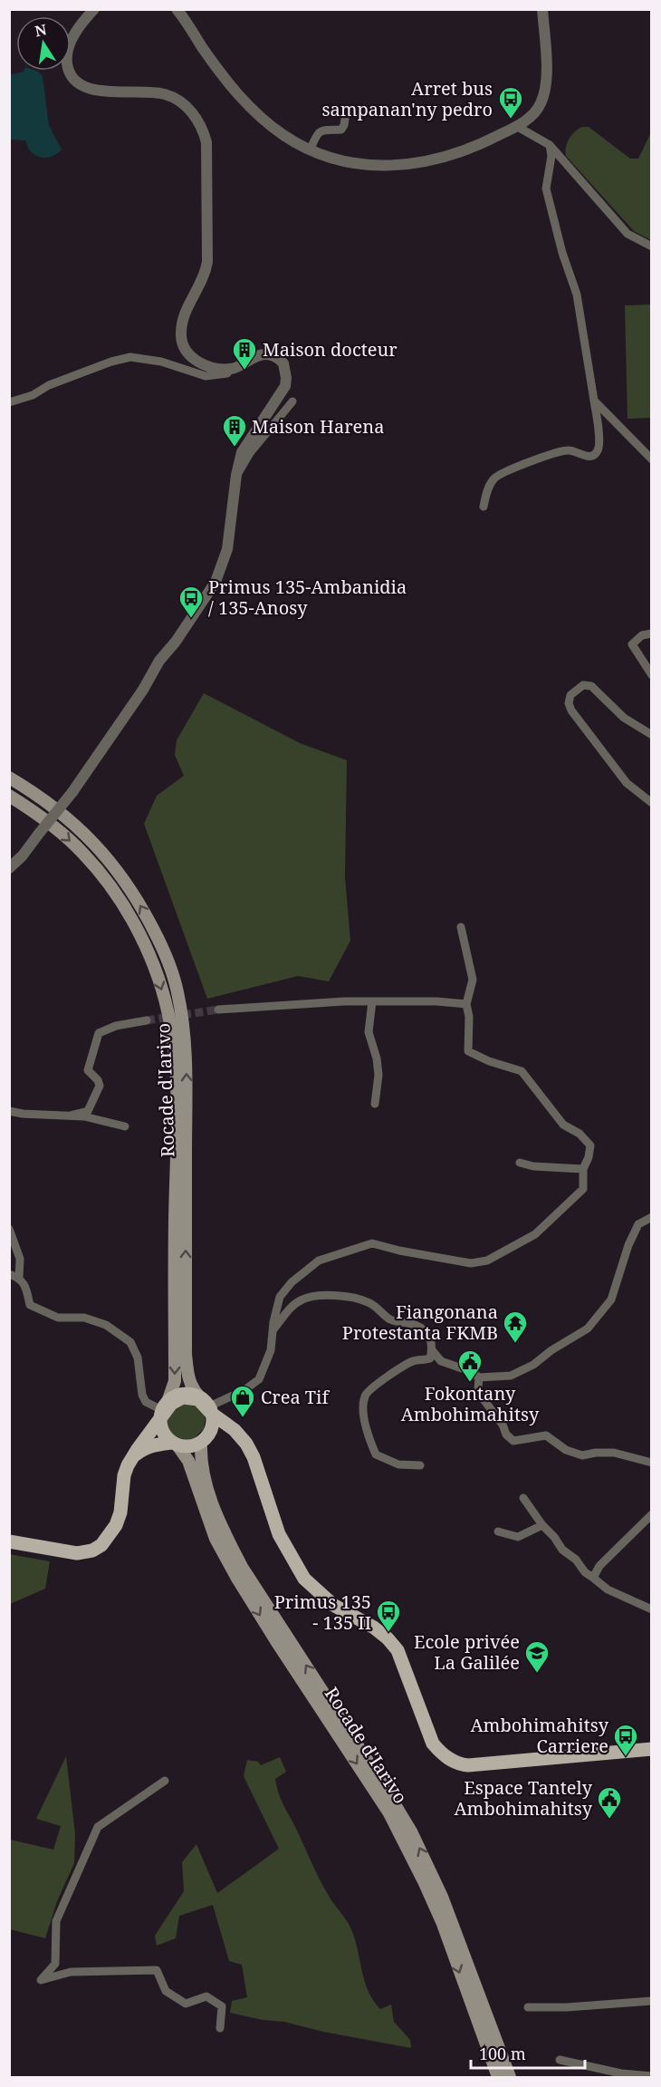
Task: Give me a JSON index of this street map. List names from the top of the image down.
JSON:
{
  "streets": {
    "main road": ["Rocade d'Iarivo"]
  },
  "places": {
    "bus stop": [
      "Arret bus sampanan'ny pedro",
      "Primus 135-Ambanidia / 135-Anosy",
      "Primus 135 - 135 II",
      "Ambohimahitsy Carriere"
    ],
    "building": ["Maison docteur", "Maison Harena"],
    "temple": ["Fiangonana Protestanta FKMB"],
    "public building": ["Fokontany Ambohimahitsy", "Espace Tantely Ambohimahitsy"],
    "shop": ["Crea Tif"],
    "school or university": ["Ecole privée La Galilée"]
  },
  "scale_bar": "100 m",
  "north": "top"
}
